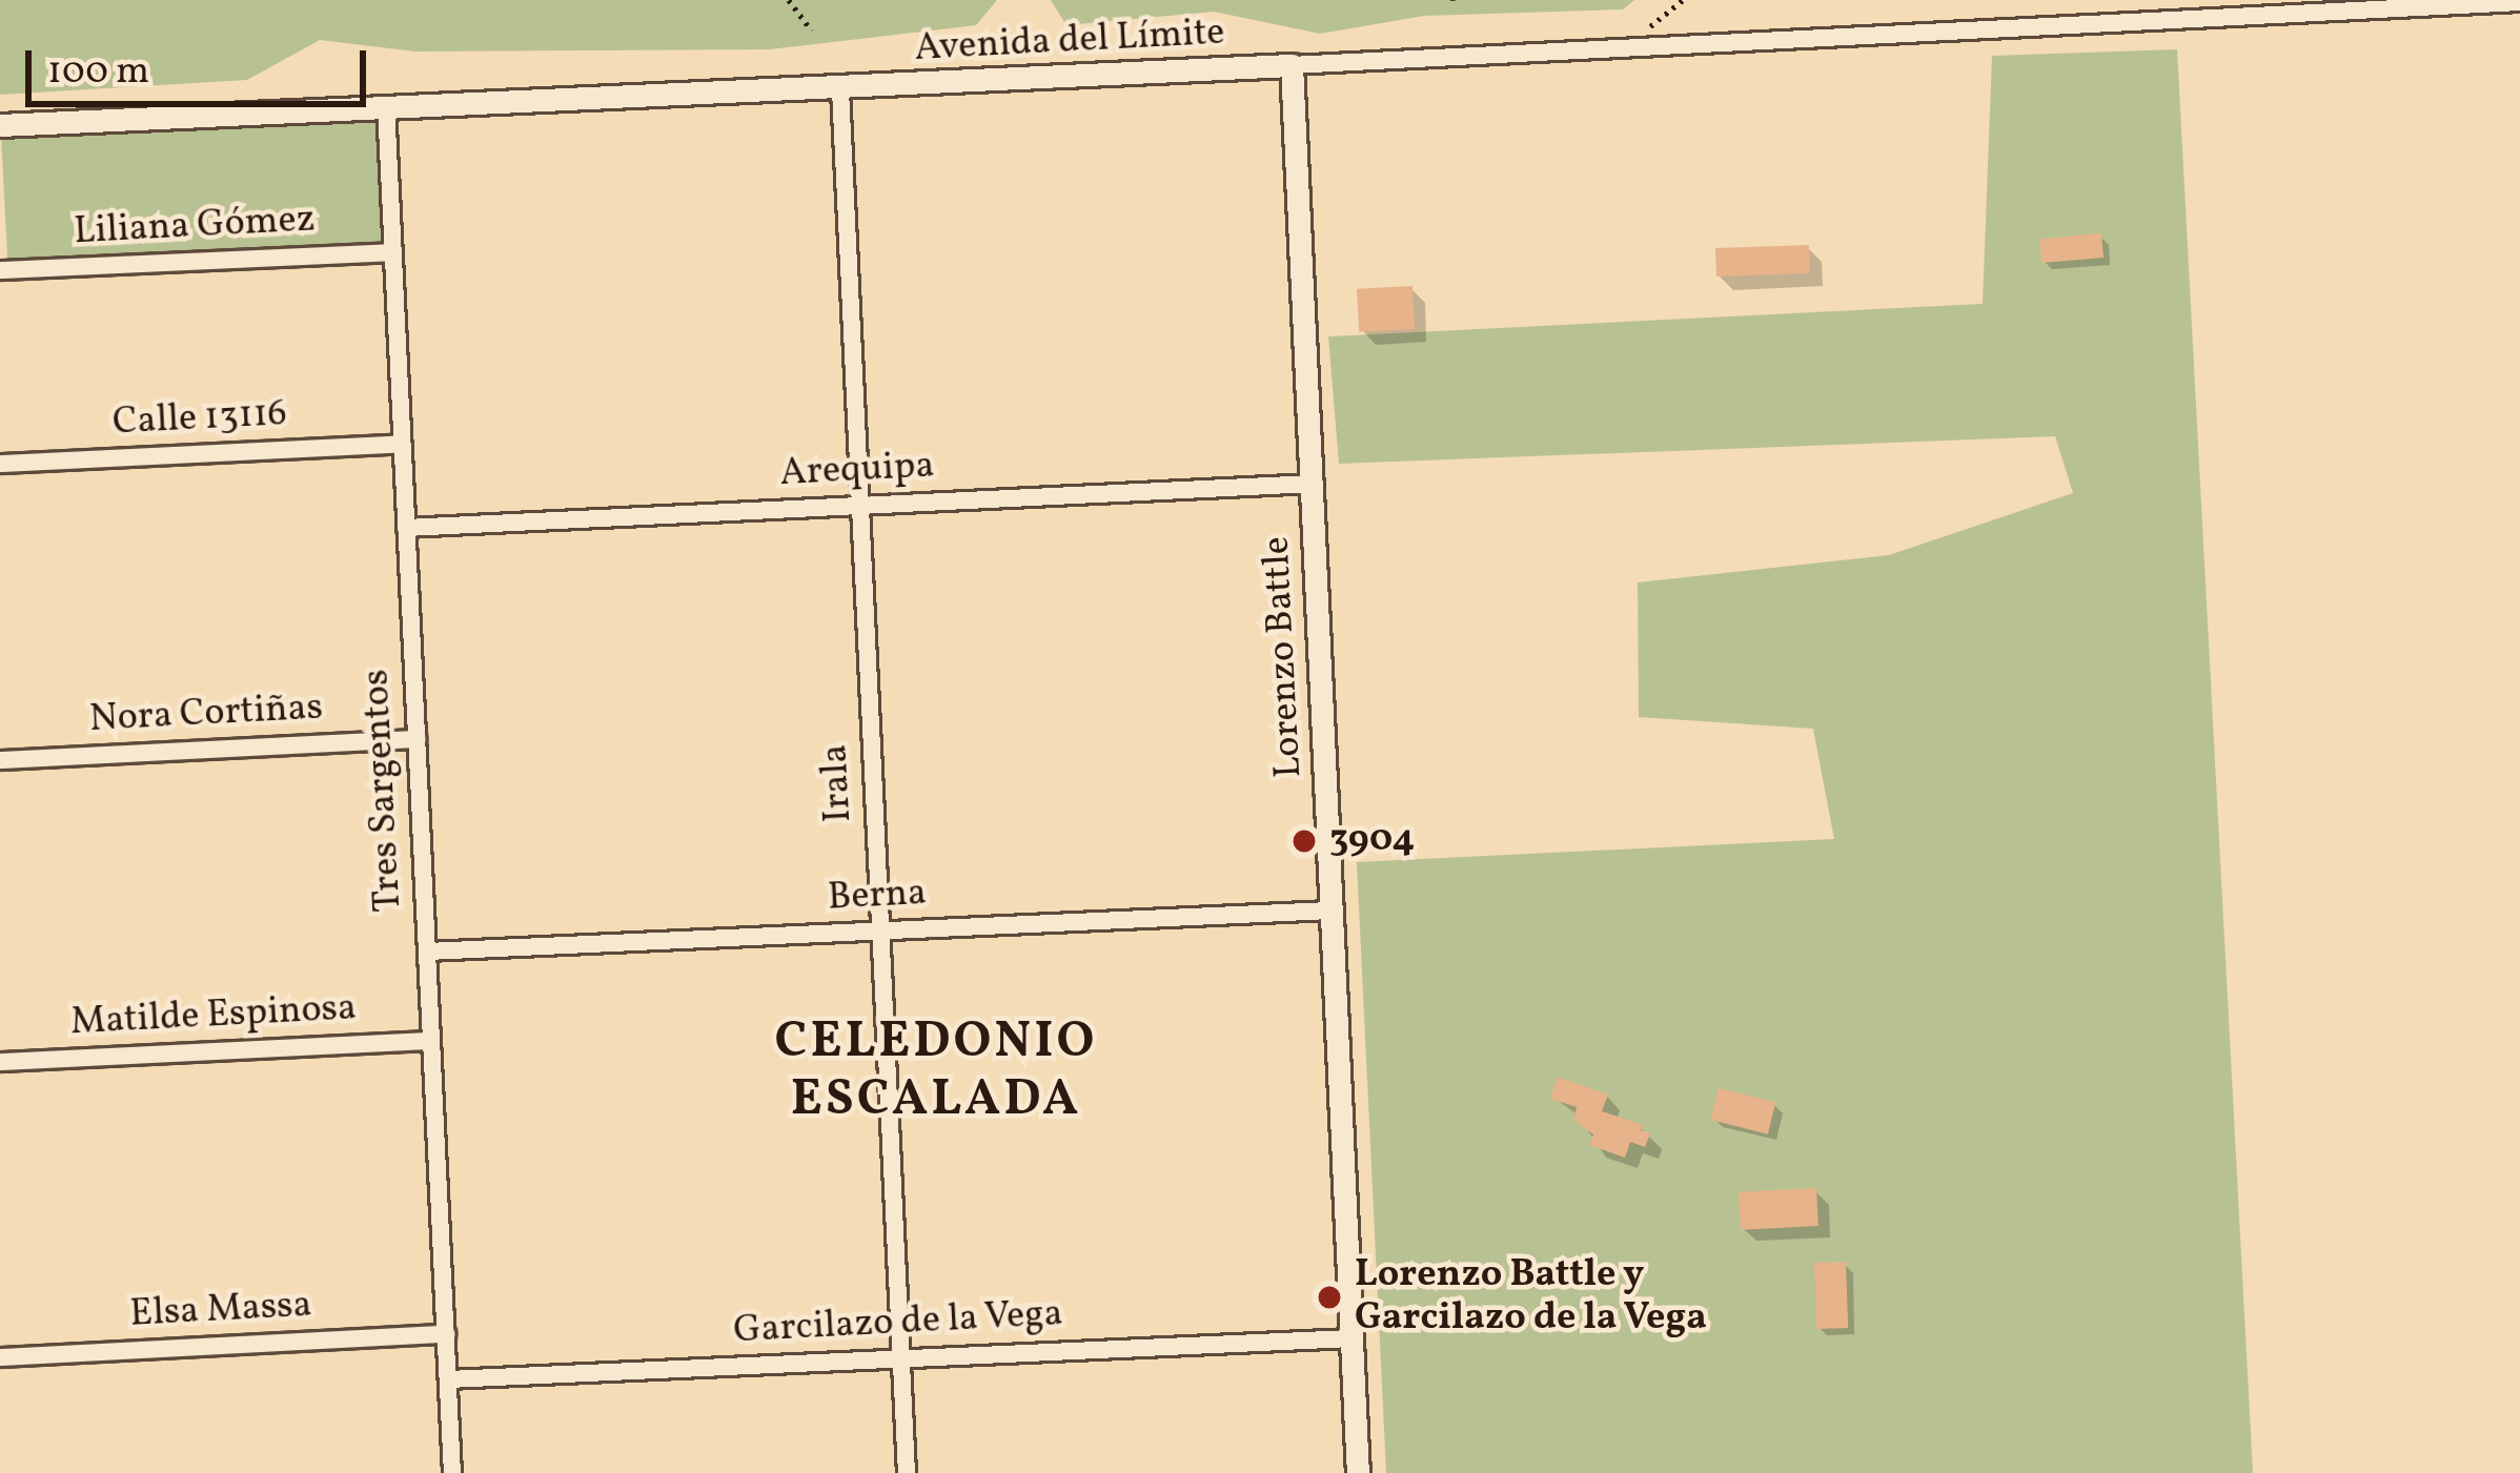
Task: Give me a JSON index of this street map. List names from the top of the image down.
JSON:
{
  "streets": {
    "street": [
      "Avenida del Límite",
      "Liliana Gómez",
      "Calle 13116",
      "Arequipa",
      "Lorenzo Battle",
      "Nora Cortiñas",
      "Irala",
      "Tres Sargentos",
      "Berna",
      "Matilde Espinosa",
      "Elsa Massa",
      "Garcilazo de la Vega"
    ]
  },
  "crossings": [
    ["Avenida del Límite", "Lorenzo Battle"],
    ["Avenida del Límite", "Irala"],
    ["Avenida del Límite", "Tres Sargentos"],
    ["Liliana Gómez", "Tres Sargentos"],
    ["Calle 13116", "Tres Sargentos"],
    ["Arequipa", "Lorenzo Battle"],
    ["Arequipa", "Irala"],
    ["Arequipa", "Tres Sargentos"],
    ["Lorenzo Battle", "Berna"],
    ["Lorenzo Battle", "Garcilazo de la Vega"],
    ["Nora Cortiñas", "Tres Sargentos"],
    ["Irala", "Berna"],
    ["Irala", "Garcilazo de la Vega"],
    ["Tres Sargentos", "Berna"],
    ["Tres Sargentos", "Matilde Espinosa"],
    ["Tres Sargentos", "Elsa Massa"],
    ["Tres Sargentos", "Garcilazo de la Vega"]
  ],
  "districts": ["CELEDONIO ESCALADA"],
  "places": ["3904", "Lorenzo Battle y Garcilazo de la Vega"],
  "scale_bar": "100 m"
}
